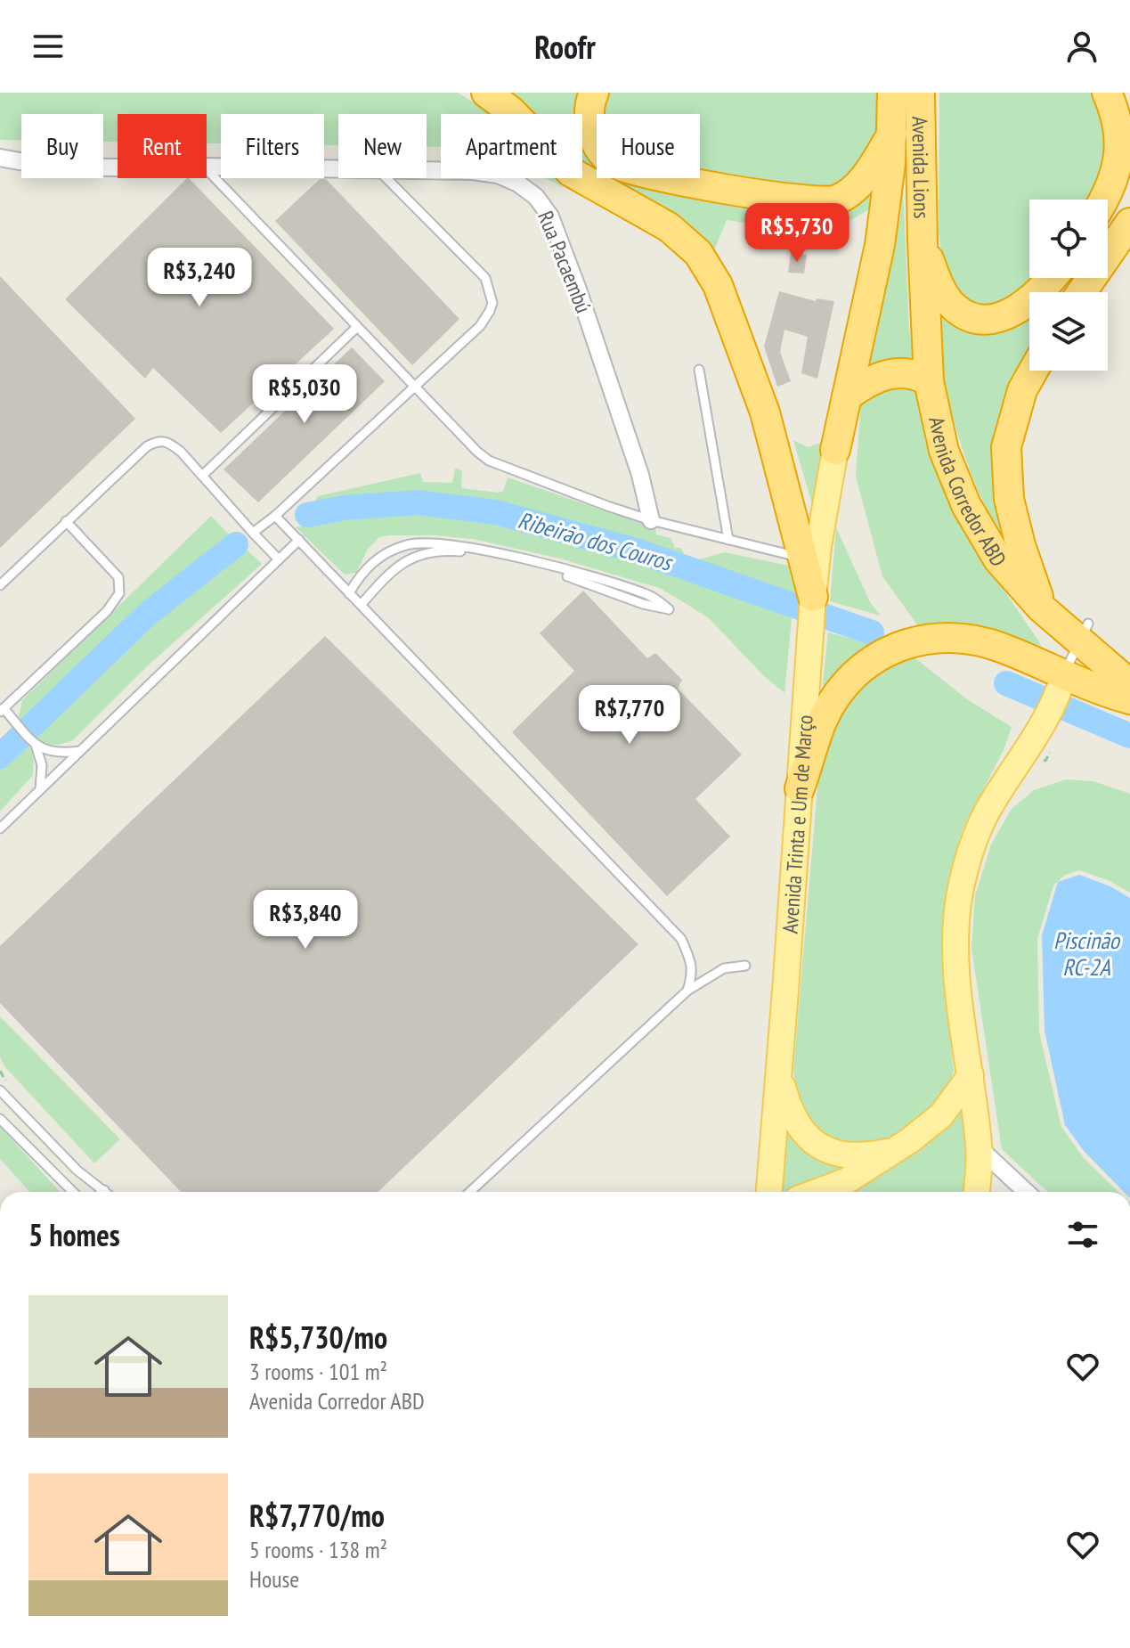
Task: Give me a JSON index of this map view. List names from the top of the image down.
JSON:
{
  "streets": {
    "highway": ["Avenida Lions", "Avenida Corredor ABD"],
    "main road": ["Avenida Trinta e Um de Março"],
    "street": ["Rua Pacaembú"]
  },
  "crossings": [
    ["Avenida Lions", "Avenida Corredor ABD"]
  ],
  "water": ["Ribeirão dos Couros", "Piscinão RC-2A"],
  "page": {
    "header": "Roofr",
    "chip": [
      "Buy",
      "Rent",
      "Filters",
      "New",
      "Apartment",
      "House"
    ],
    "price": [
      "R$5,730",
      "R$3,240",
      "R$5,030",
      "R$7,770",
      "R$3,840"
    ],
    "heading": "5 homes",
    "list": [
      {
        "name": "R$5,730/mo",
        "note": "3 rooms · 101 m² · Avenida Corredor ABD"
      },
      {
        "name": "R$7,770/mo",
        "note": "5 rooms · 138 m² · House"
      }
    ]
  }
}
